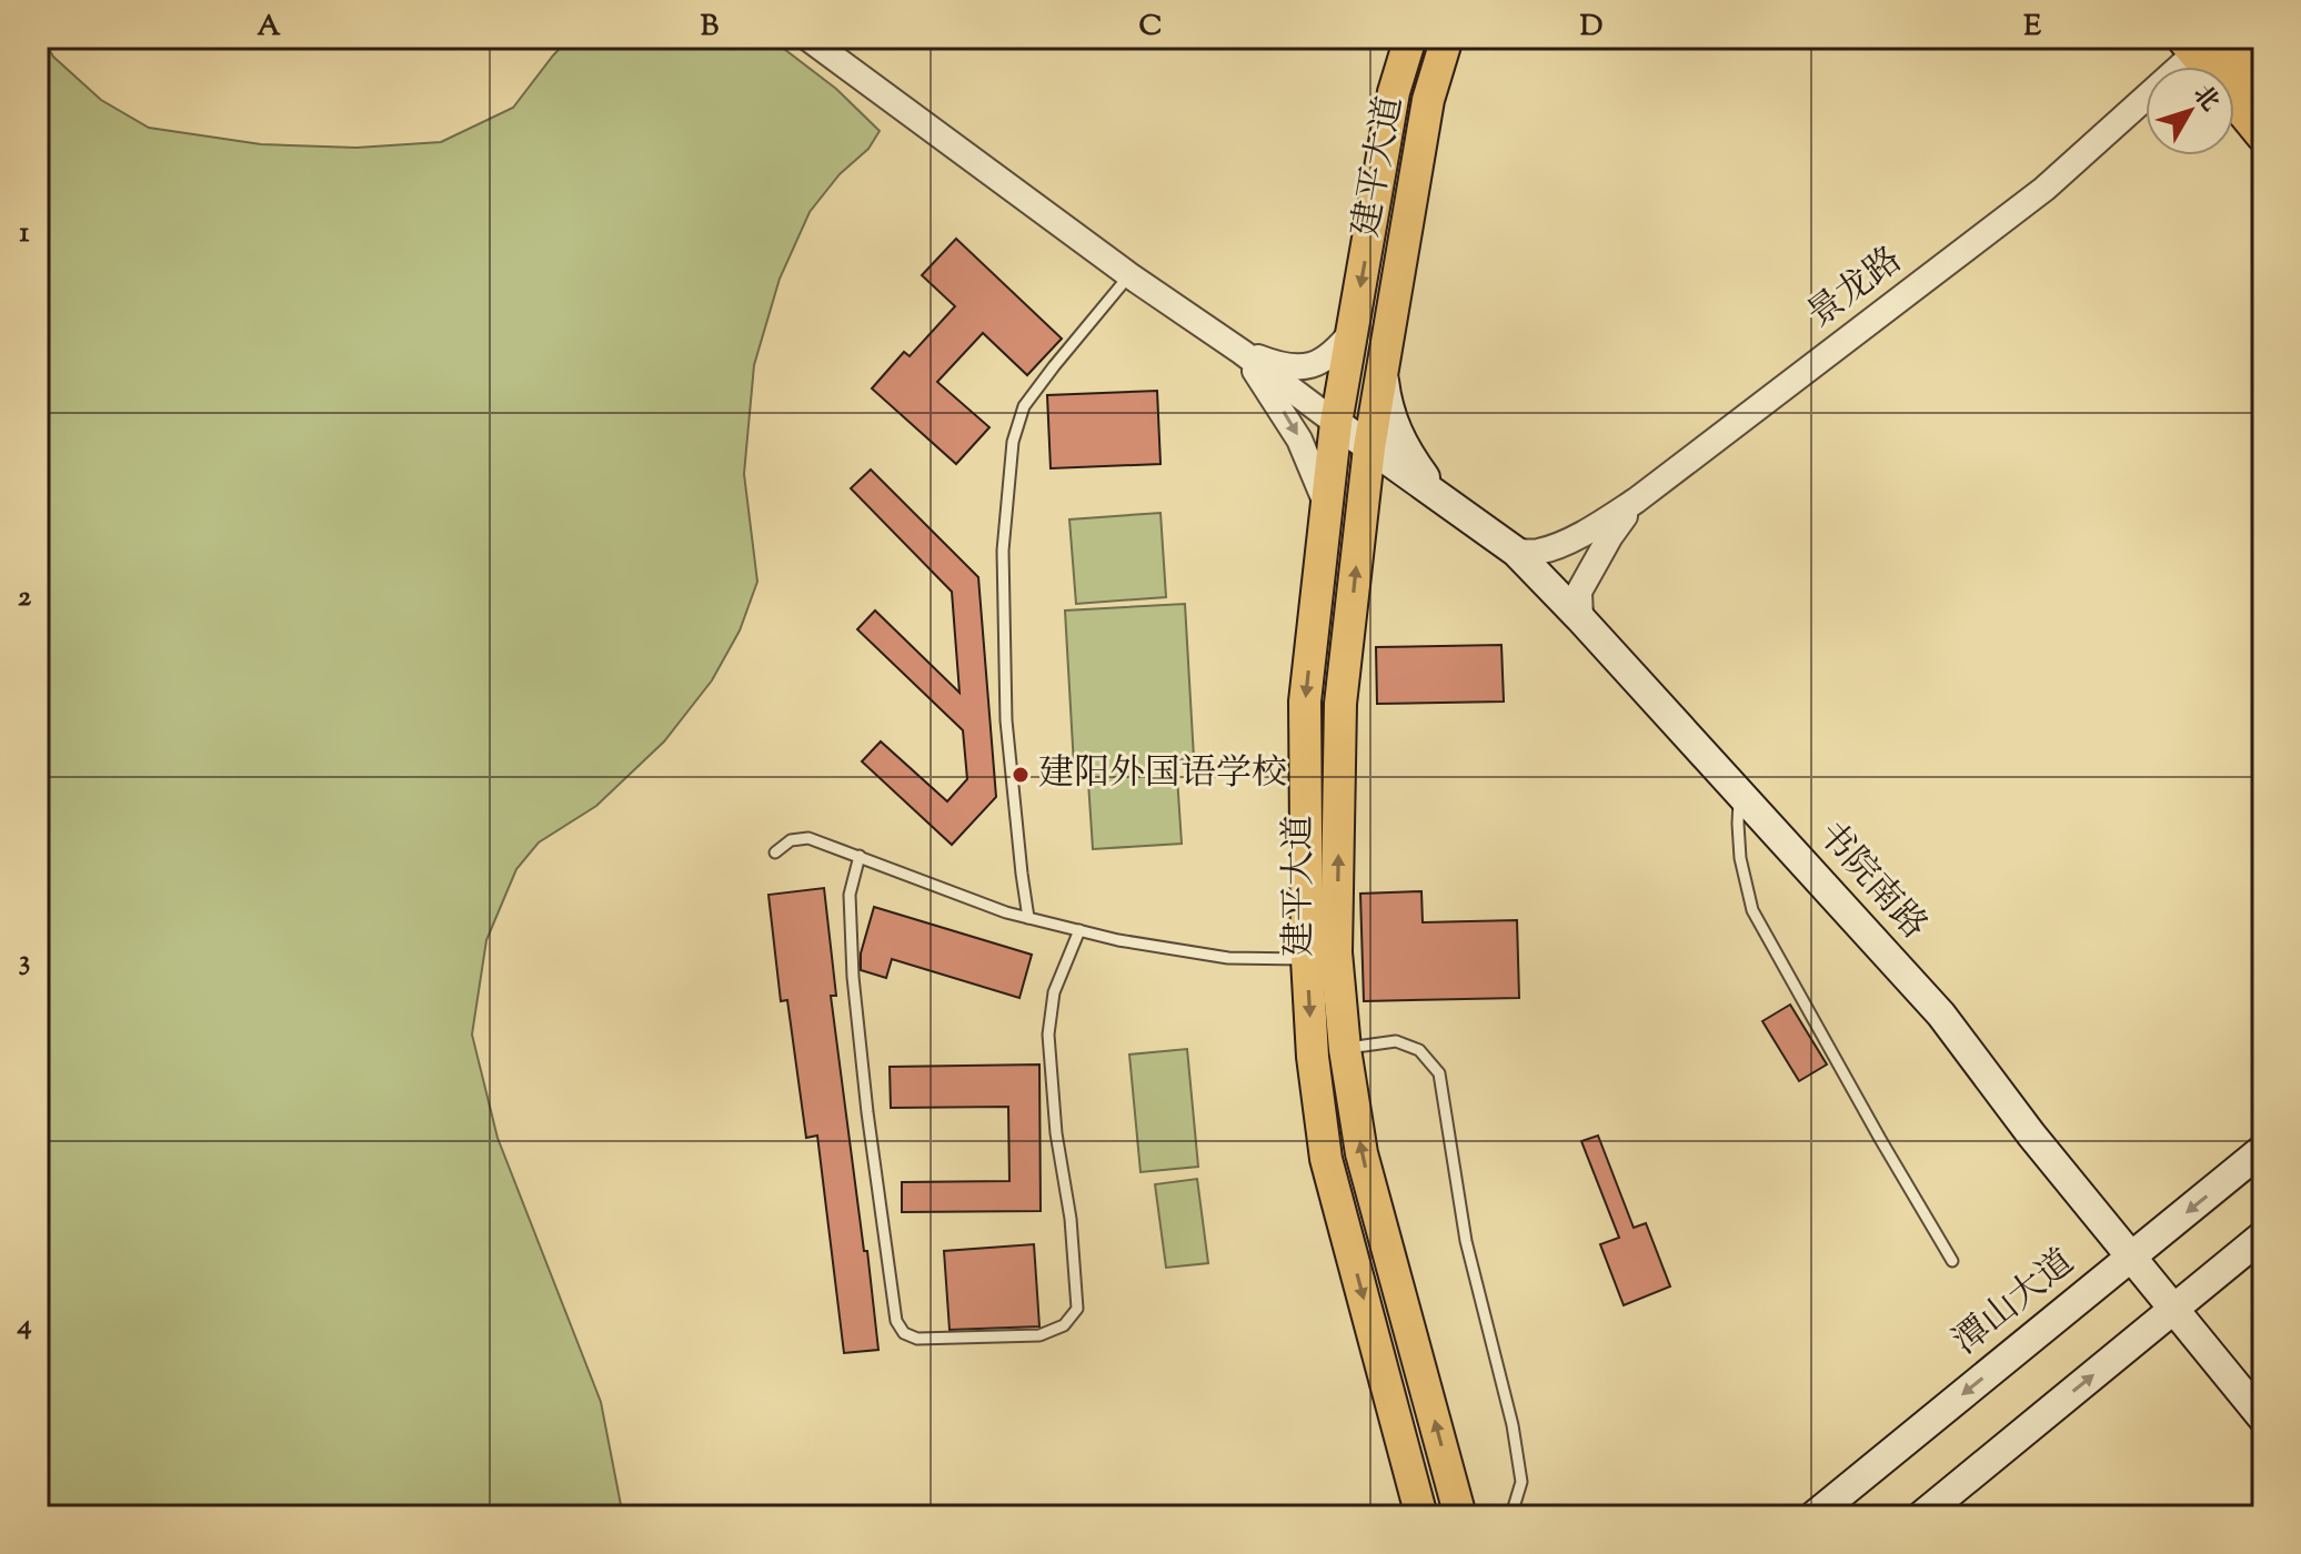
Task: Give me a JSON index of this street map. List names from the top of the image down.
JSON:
{
  "streets": {
    "main road": ["建平大道", "书院南路", "潭山大道"],
    "street": ["景龙路"]
  },
  "crossings": [
    ["建平大道", "书院南路"],
    ["景龙路", "书院南路"],
    ["书院南路", "潭山大道"]
  ],
  "places": ["建阳外国语学校"],
  "north": "top right",
  "grid": {
    "columns": [
      "A",
      "B",
      "C",
      "D",
      "E"
    ],
    "rows": [
      "1",
      "2",
      "3",
      "4"
    ]
  }
}
